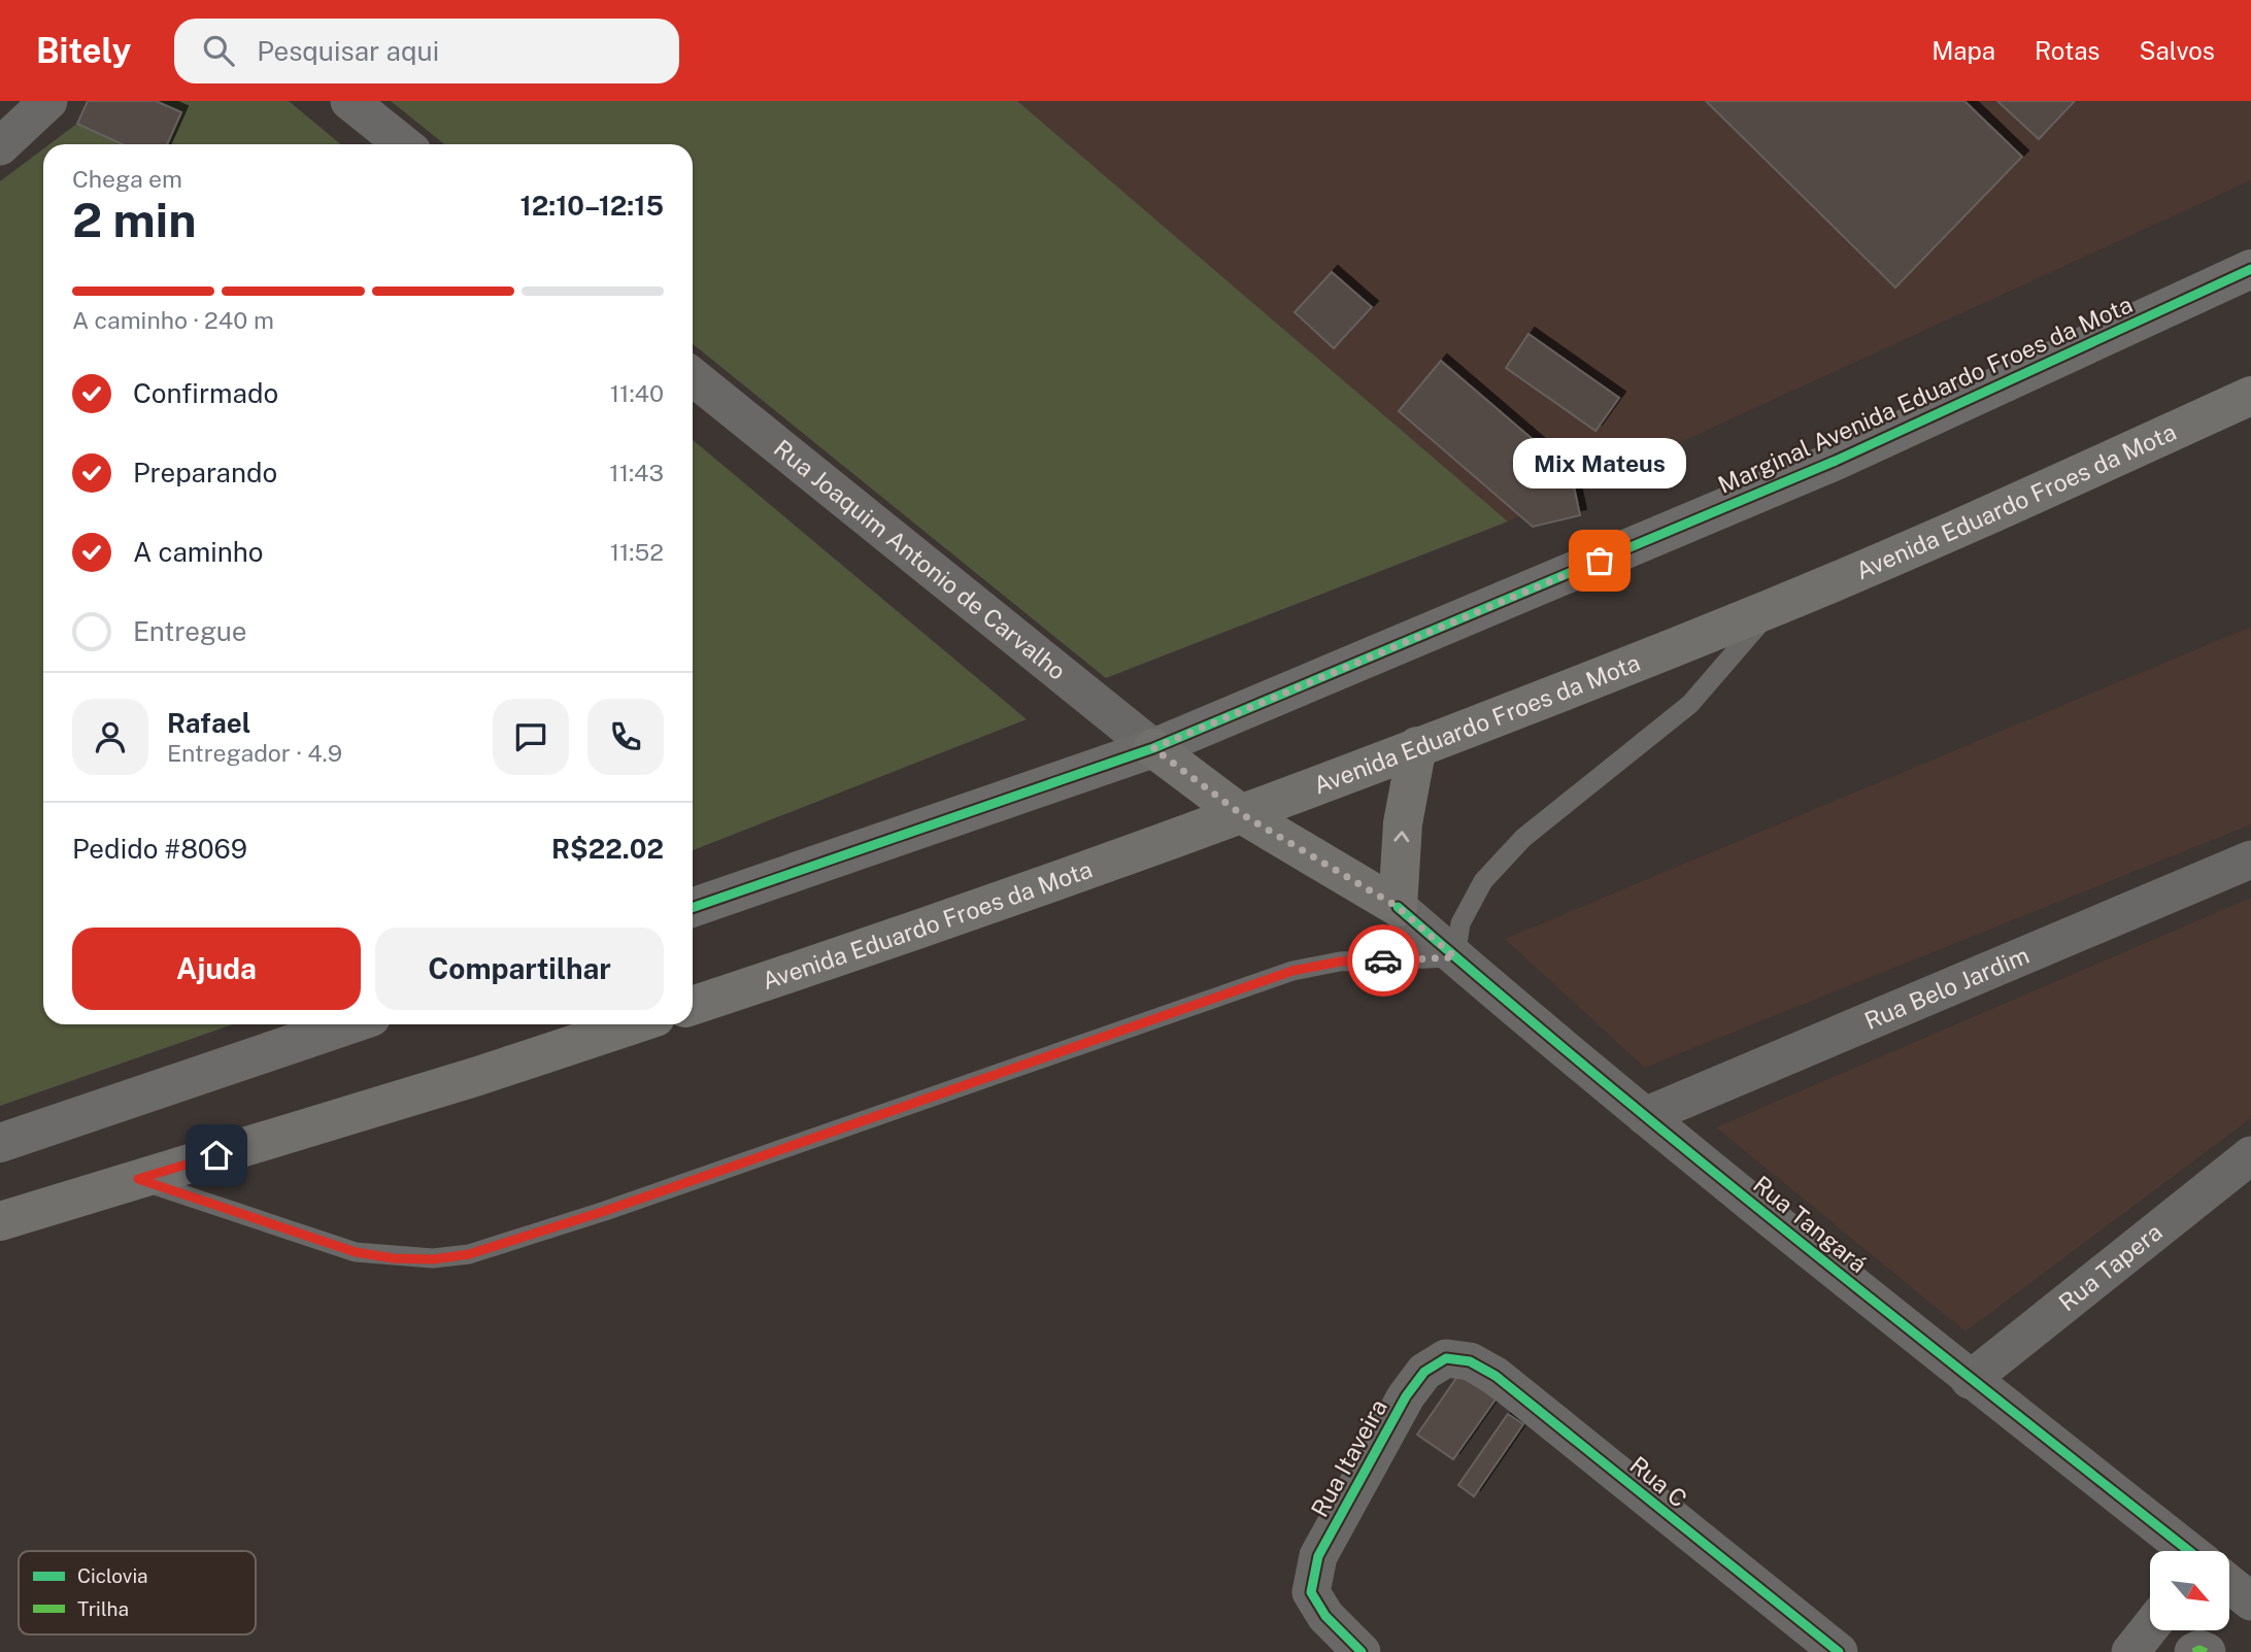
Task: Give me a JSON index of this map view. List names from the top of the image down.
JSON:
{
  "streets": {
    "highway": ["Avenida Eduardo Froes da Mota"],
    "street": [
      "Marginal Avenida Eduardo Froes da Mota",
      "Rua Joaquim Antonio de Carvalho",
      "Rua Belo Jardim",
      "Rua Tangará",
      "Rua Tapera",
      "Rua Itaveira",
      "Rua C"
    ]
  },
  "crossings": [
    ["Marginal Avenida Eduardo Froes da Mota", "Rua Joaquim Antonio de Carvalho"],
    ["Rua Belo Jardim", "Rua Tangará"],
    ["Rua Tangará", "Rua Tapera"],
    ["Rua Itaveira", "Rua C"]
  ],
  "places": ["Mix Mateus"],
  "legend": ["Ciclovia", "Trilha"],
  "north": "bottom right",
  "page": {
    "header": "Bitely",
    "search": "Pesquisar aqui",
    "nav": ["Mapa", "Rotas", "Salvos"],
    "heading": ["2 min", "Chega em", "12:10–12:15"],
    "panel": [
      "Rafael",
      "Entregador · 4.9",
      "Pedido #8069",
      "R$22.02"
    ],
    "bar": "A caminho · 240 m",
    "list": [
      ["Confirmado", "11:40"],
      ["Preparando", "11:43"],
      ["A caminho", "11:52"],
      "Entregue"
    ],
    "bubble": "Mix Mateus",
    "buttons": ["Ajuda", "Compartilhar"]
  }
}
